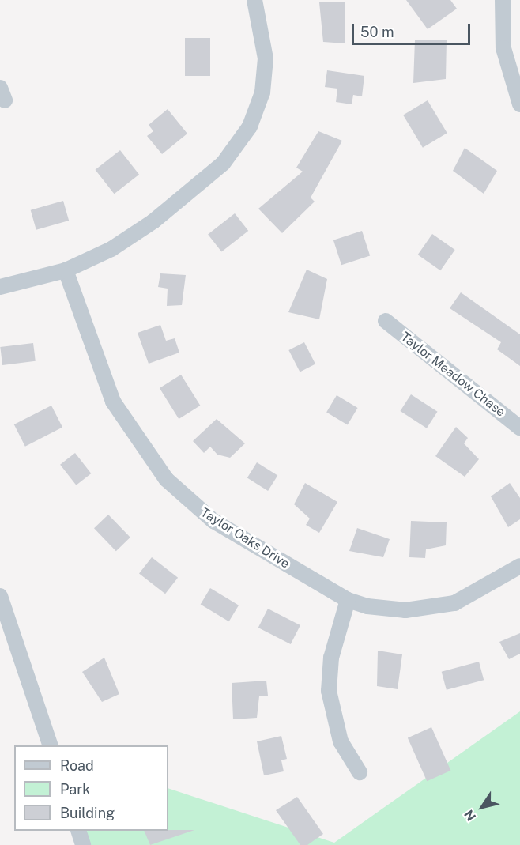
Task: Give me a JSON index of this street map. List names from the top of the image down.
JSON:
{
  "streets": {
    "street": ["Taylor Meadow Chase", "Taylor Oaks Drive"]
  },
  "legend": ["Road", "Park", "Building"],
  "scale_bar": "50 m",
  "north": "bottom left"
}
